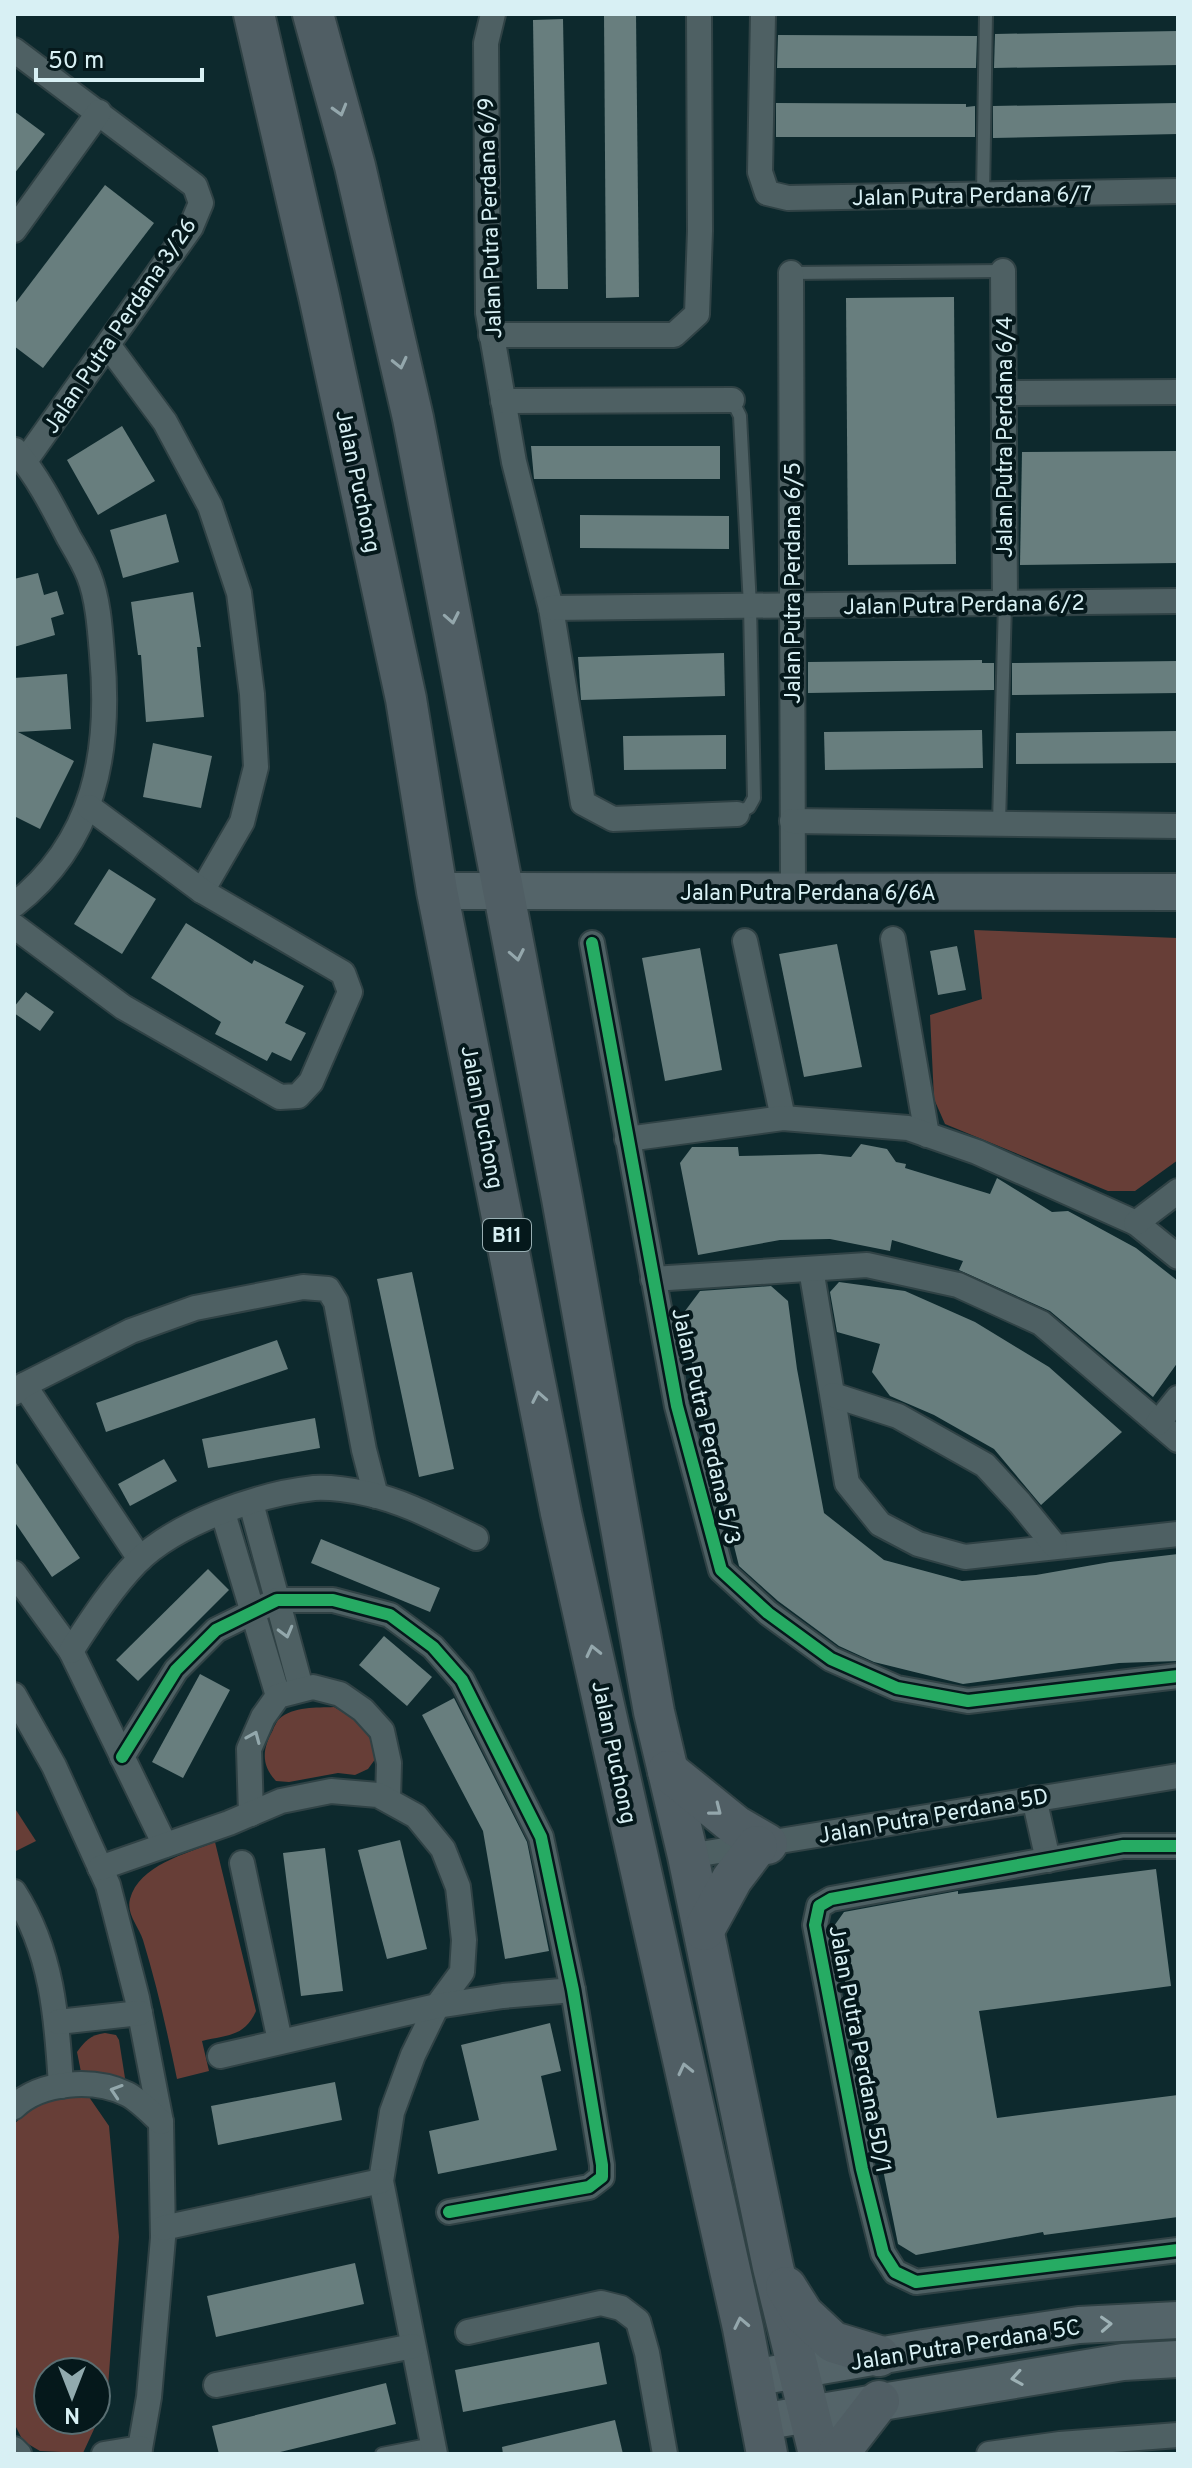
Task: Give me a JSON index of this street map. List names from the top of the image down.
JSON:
{
  "streets": {
    "main road": ["Jalan Puchong", "B11"],
    "street": [
      "Jalan Putra Perdana 6/7",
      "Jalan Putra Perdana 6/9",
      "Jalan Putra Perdana 3/26",
      "Jalan Putra Perdana 6/4",
      "Jalan Putra Perdana 6/5",
      "Jalan Putra Perdana 6/2",
      "Jalan Putra Perdana 6/6A",
      "Jalan Putra Perdana 5/3",
      "Jalan Putra Perdana 5D",
      "Jalan Putra Perdana 5D/1",
      "Jalan Putra Perdana 5C"
    ]
  },
  "crossings": [
    ["Jalan Putra Perdana 6/9", "Jalan Putra Perdana 6/2"],
    ["Jalan Putra Perdana 6/4", "Jalan Putra Perdana 6/2"],
    ["Jalan Puchong", "Jalan Putra Perdana 6/6A"],
    ["Jalan Puchong", "Jalan Putra Perdana 5C"],
    ["Jalan Putra Perdana 6/5", "Jalan Putra Perdana 6/2"],
    ["Jalan Putra Perdana 6/5", "Jalan Putra Perdana 6/6A"]
  ],
  "scale_bar": "50 m",
  "north": "bottom"
}
